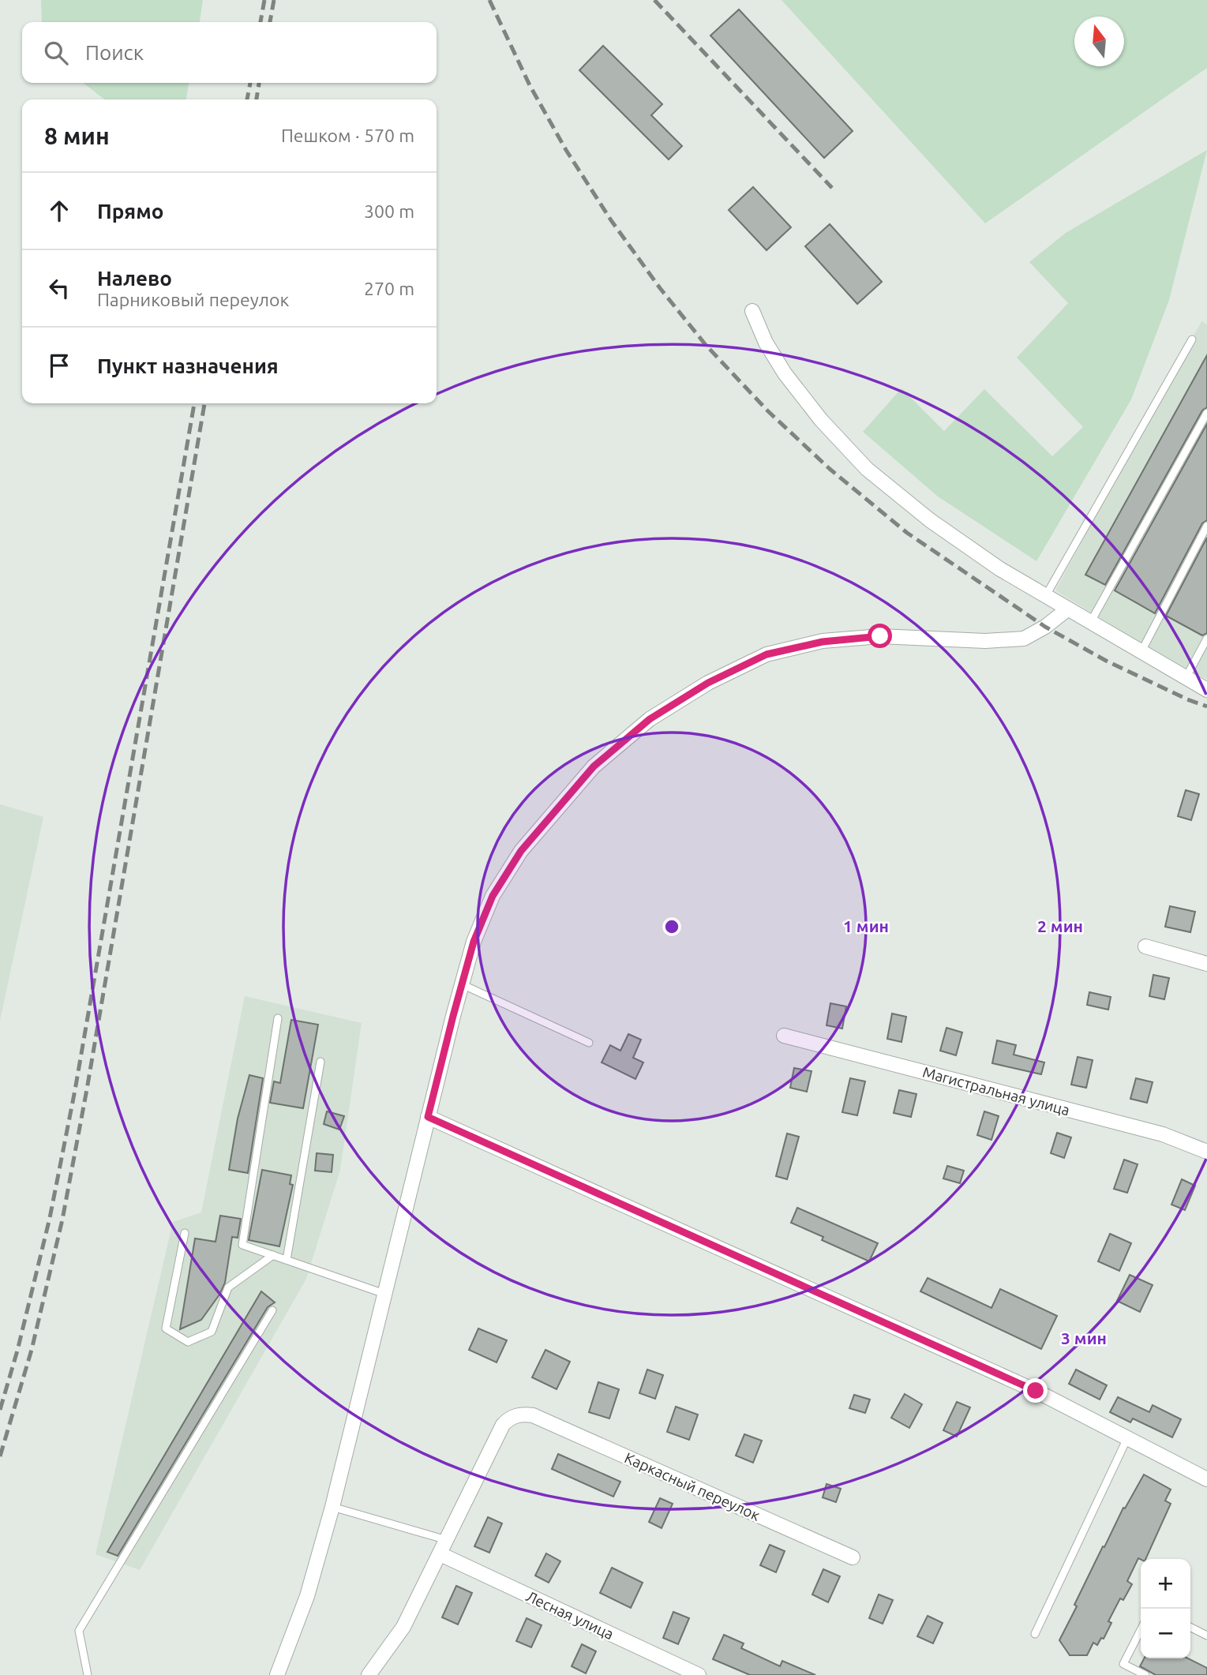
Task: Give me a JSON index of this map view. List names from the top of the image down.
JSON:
{
  "streets": {
    "street": ["Магистральная улица", "Каркасный переулок", "Лесная улица"]
  },
  "north": "top",
  "page": {
    "search": "Поиск",
    "heading": ["8 мин", "Пешком · 570 m"],
    "list": [
      ["Прямо", "300 m"],
      ["Налево", "Парниковый переулок", "270 m"],
      "Пункт назначения"
    ],
    "map_buttons": ["+", "−"]
  },
  "rings": ["1 мин", "2 мин", "3 мин"]
}
